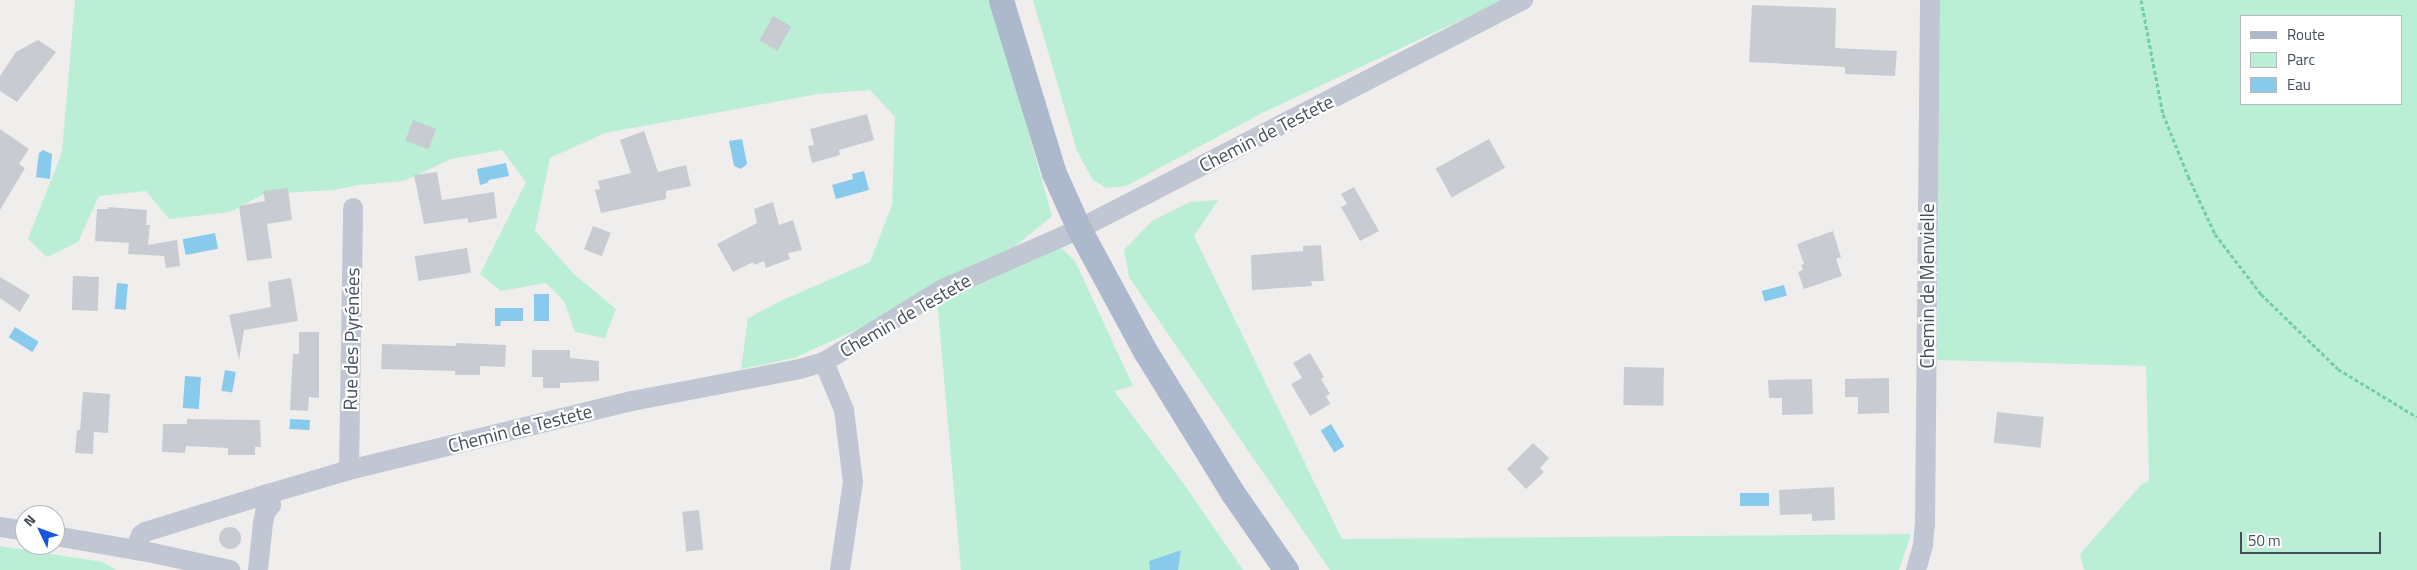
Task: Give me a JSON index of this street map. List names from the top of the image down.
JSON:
{
  "streets": {
    "street": ["Chemin de Testete", "Chemin de Menvielle", "Rue des Pyrénées"]
  },
  "crossings": [
    ["Chemin de Testete", "Rue des Pyrénées"]
  ],
  "legend": ["Route", "Parc", "Eau"],
  "scale_bar": "50 m",
  "north": "top left"
}
